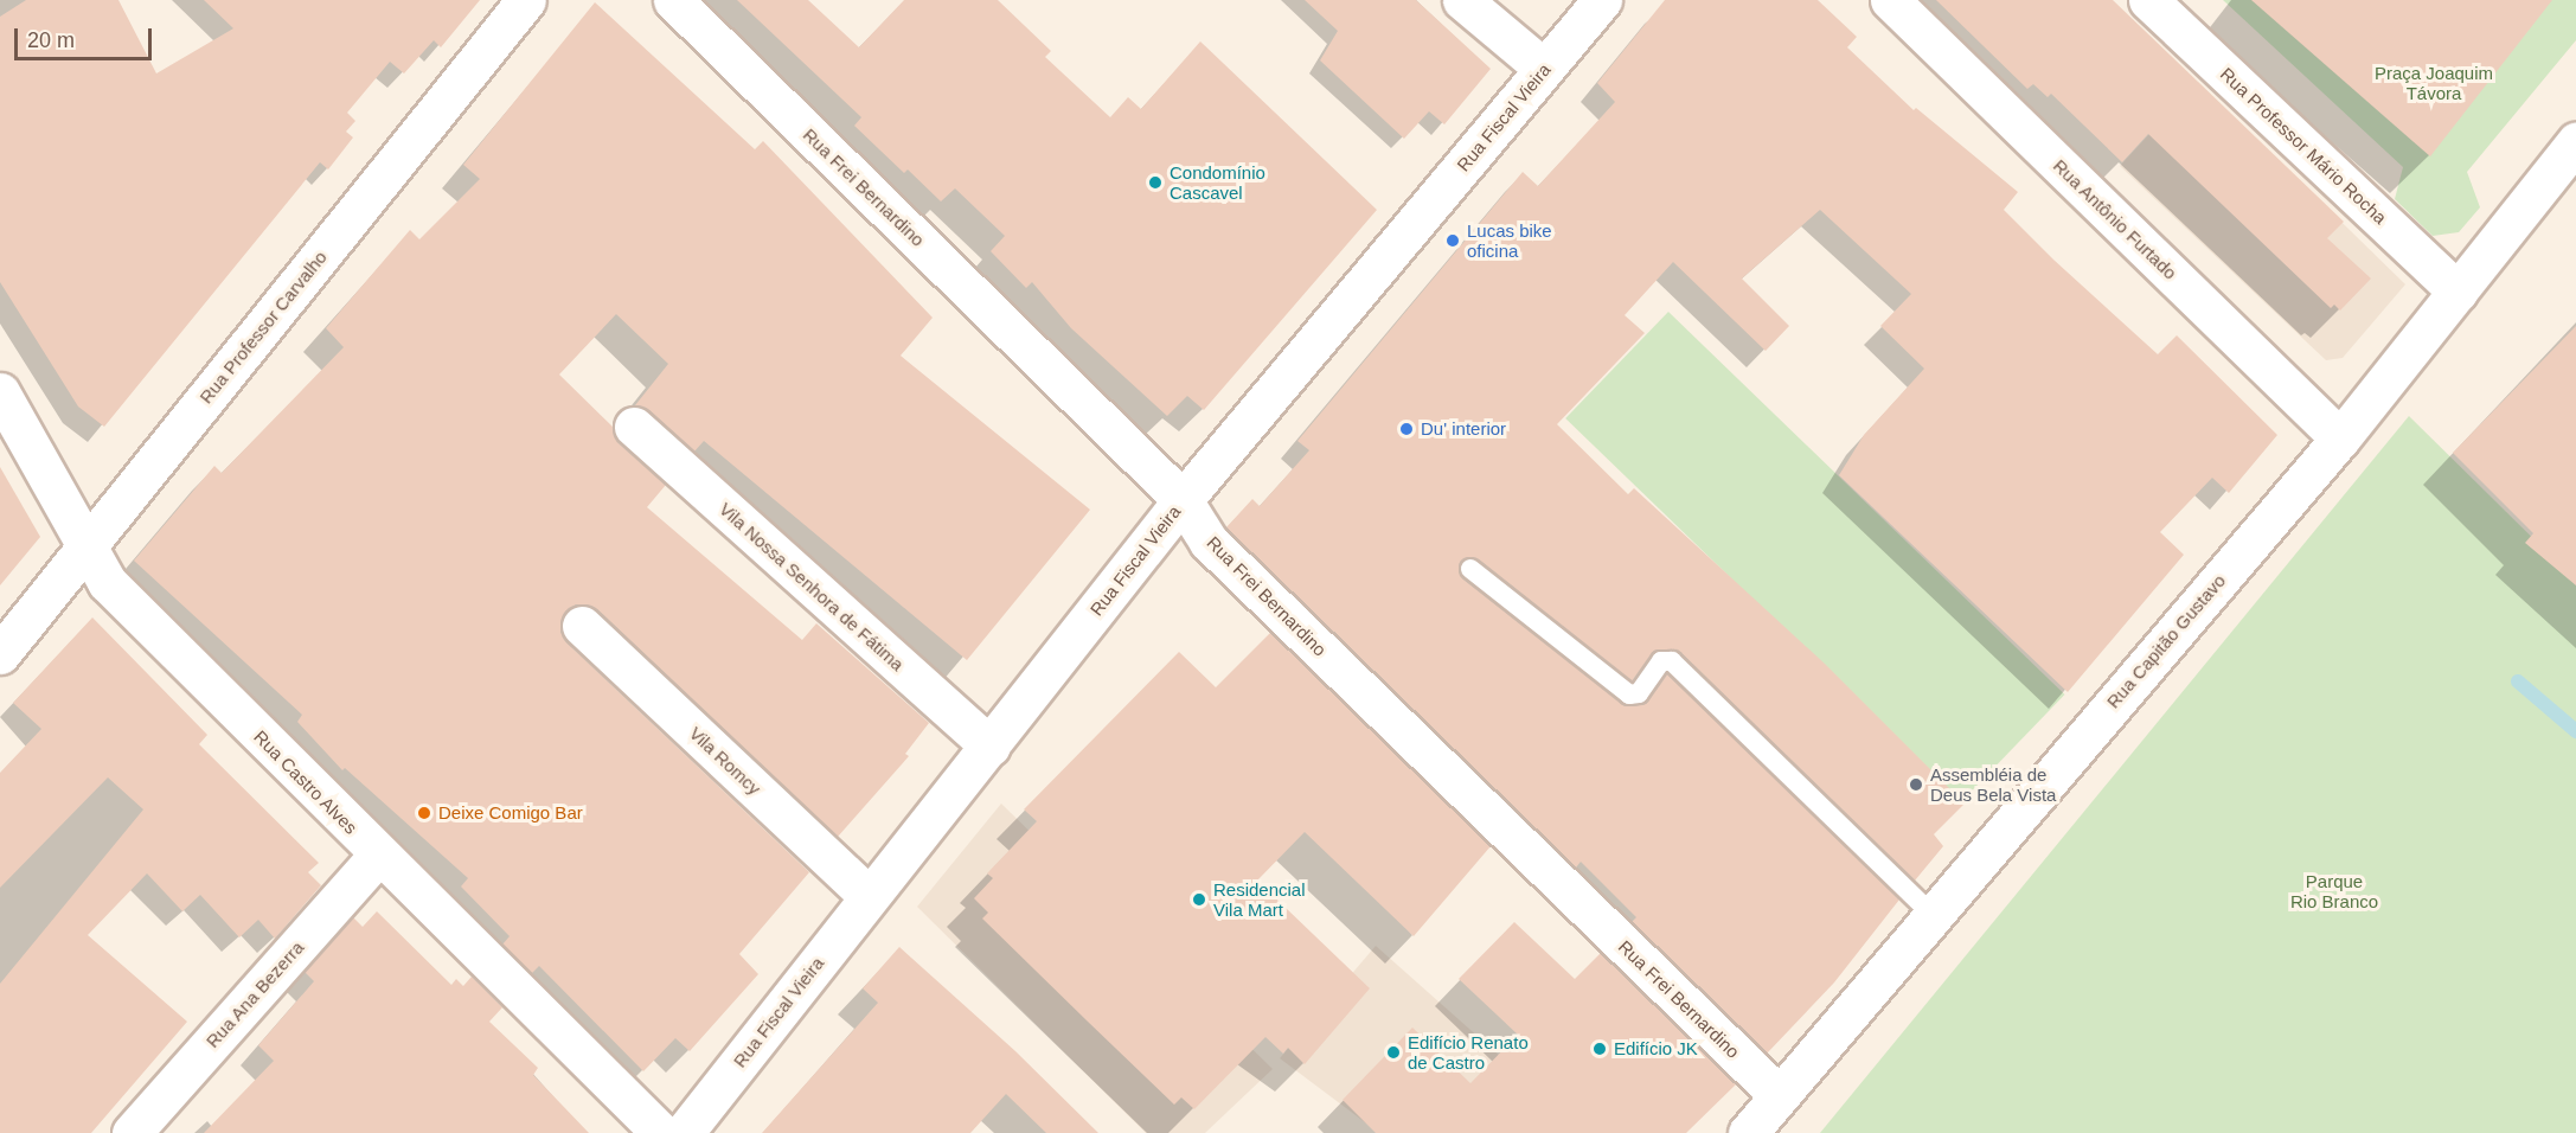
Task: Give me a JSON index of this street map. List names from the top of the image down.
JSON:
{
  "streets": {
    "street": [
      "Rua Fiscal Vieira",
      "Rua Professor Mário Rocha",
      "Rua Frei Bernardino",
      "Rua Antônio Furtado",
      "Rua Professor Carvalho",
      "Vila Nossa Senhora de Fátima",
      "Rua Capitão Gustavo",
      "Vila Romcy",
      "Rua Castro Alves",
      "Rua Ana Bezerra"
    ]
  },
  "crossings": [
    ["Rua Fiscal Vieira", "Rua Frei Bernardino"],
    ["Rua Fiscal Vieira", "Vila Nossa Senhora de Fátima"],
    ["Rua Fiscal Vieira", "Vila Romcy"],
    ["Rua Professor Mário Rocha", "Rua Capitão Gustavo"],
    ["Rua Frei Bernardino", "Rua Capitão Gustavo"],
    ["Rua Antônio Furtado", "Rua Capitão Gustavo"],
    ["Rua Professor Carvalho", "Rua Castro Alves"],
    ["Rua Castro Alves", "Rua Ana Bezerra"]
  ],
  "parks": ["Praça Joaquim Távora", "Parque Rio Branco"],
  "places": [
    "Condomínio Cascavel",
    "Lucas bike oficina",
    "Du' interior",
    "Assembléia de Deus Bela Vista",
    "Deixe Comigo Bar",
    "Residencial Vila Mart",
    "Edifício JK",
    "Edifício Renato de Castro"
  ],
  "scale_bar": "20 m"
}
